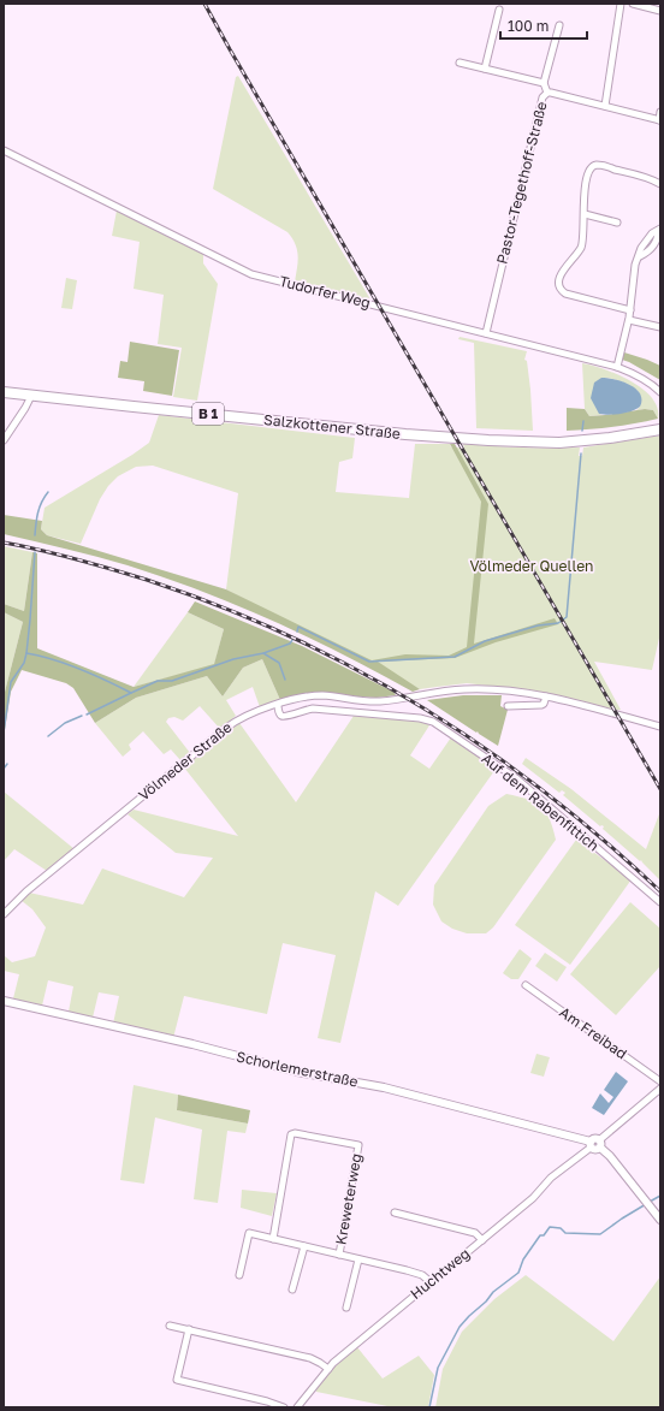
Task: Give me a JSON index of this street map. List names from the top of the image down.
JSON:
{
  "streets": {
    "main road": ["B 1", "Salzkottener Straße"],
    "street": [
      "Pastor-Tegethoff-Straße",
      "Tudorfer Weg",
      "Völmeder Straße",
      "Auf dem Rabenfittich",
      "Am Freibad",
      "Schorlemerstraße",
      "Kreweterweg",
      "Huchtweg"
    ]
  },
  "crossings": [
    ["Pastor-Tegethoff-Straße", "Tudorfer Weg"],
    ["Völmeder Straße", "Auf dem Rabenfittich"],
    ["Schorlemerstraße", "Huchtweg"]
  ],
  "parks": ["Völmeder Quellen"],
  "scale_bar": "100 m"
}
